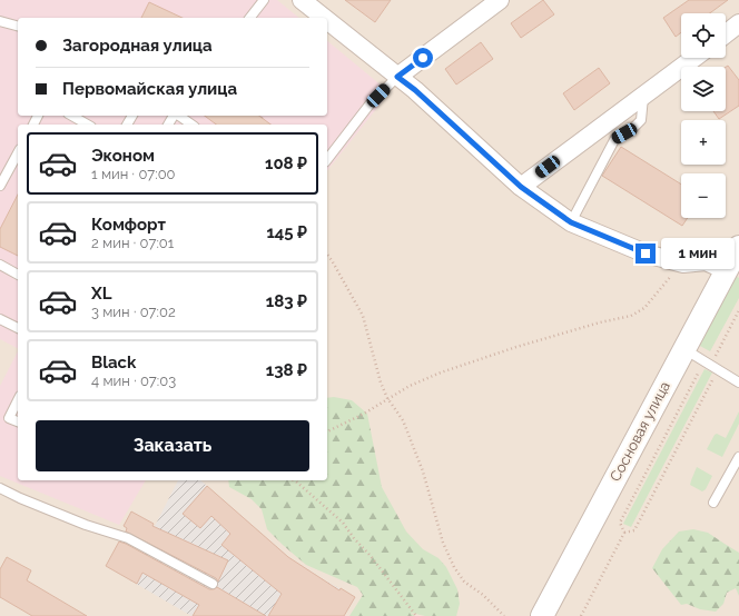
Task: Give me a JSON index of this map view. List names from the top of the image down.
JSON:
{
  "streets": {
    "street": ["Сосновая улица"]
  },
  "page": {
    "map_buttons": ["+", "−"],
    "banner": ["Загородная улица", "Первомайская улица"],
    "list": [
      {
        "name": "Эконом",
        "note": "1 мин · 07:00",
        "value": "108 ₽"
      },
      {
        "name": "Комфорт",
        "note": "2 мин · 07:01",
        "value": "145 ₽"
      },
      {
        "name": "XL",
        "note": "3 мин · 07:02",
        "value": "183 ₽"
      },
      {
        "name": "Black",
        "note": "4 мин · 07:03",
        "value": "138 ₽"
      }
    ],
    "bubble": "1 мин",
    "buttons": "Заказать"
  }
}
